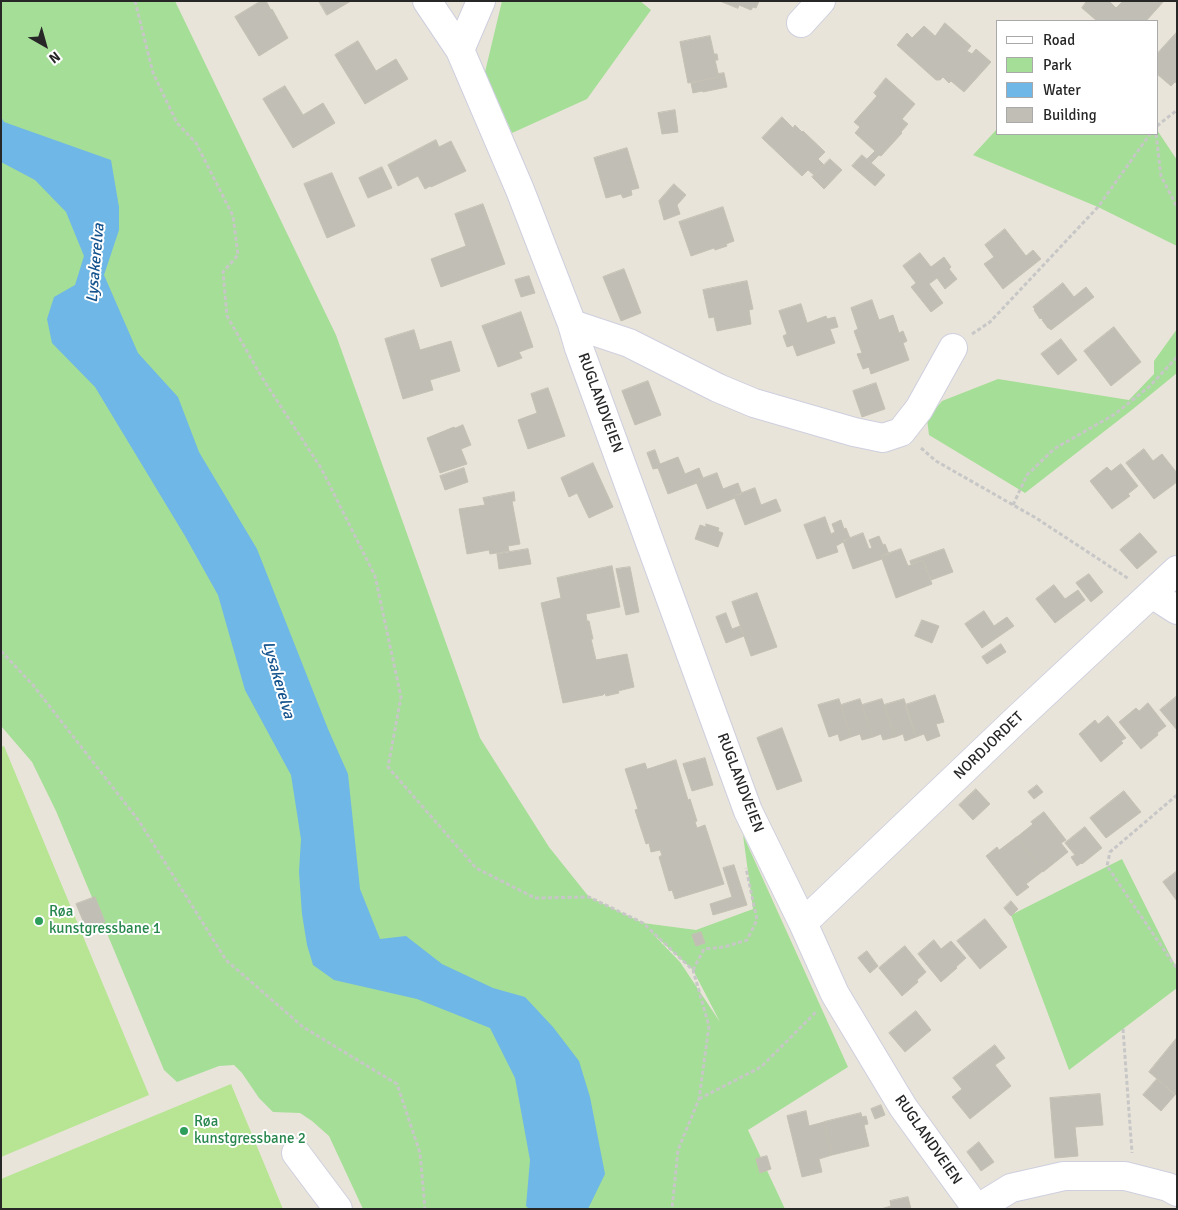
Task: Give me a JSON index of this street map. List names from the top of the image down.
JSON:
{
  "streets": {
    "street": ["RUGLANDVEIEN", "NORDJORDET"]
  },
  "crossings": [
    ["RUGLANDVEIEN", "NORDJORDET"]
  ],
  "water": ["Lysakerelva"],
  "places": ["Røa kunstgressbane 1", "Røa kunstgressbane 2"],
  "legend": [
    "Road",
    "Park",
    "Water",
    "Building"
  ],
  "north": "bottom right"
}
